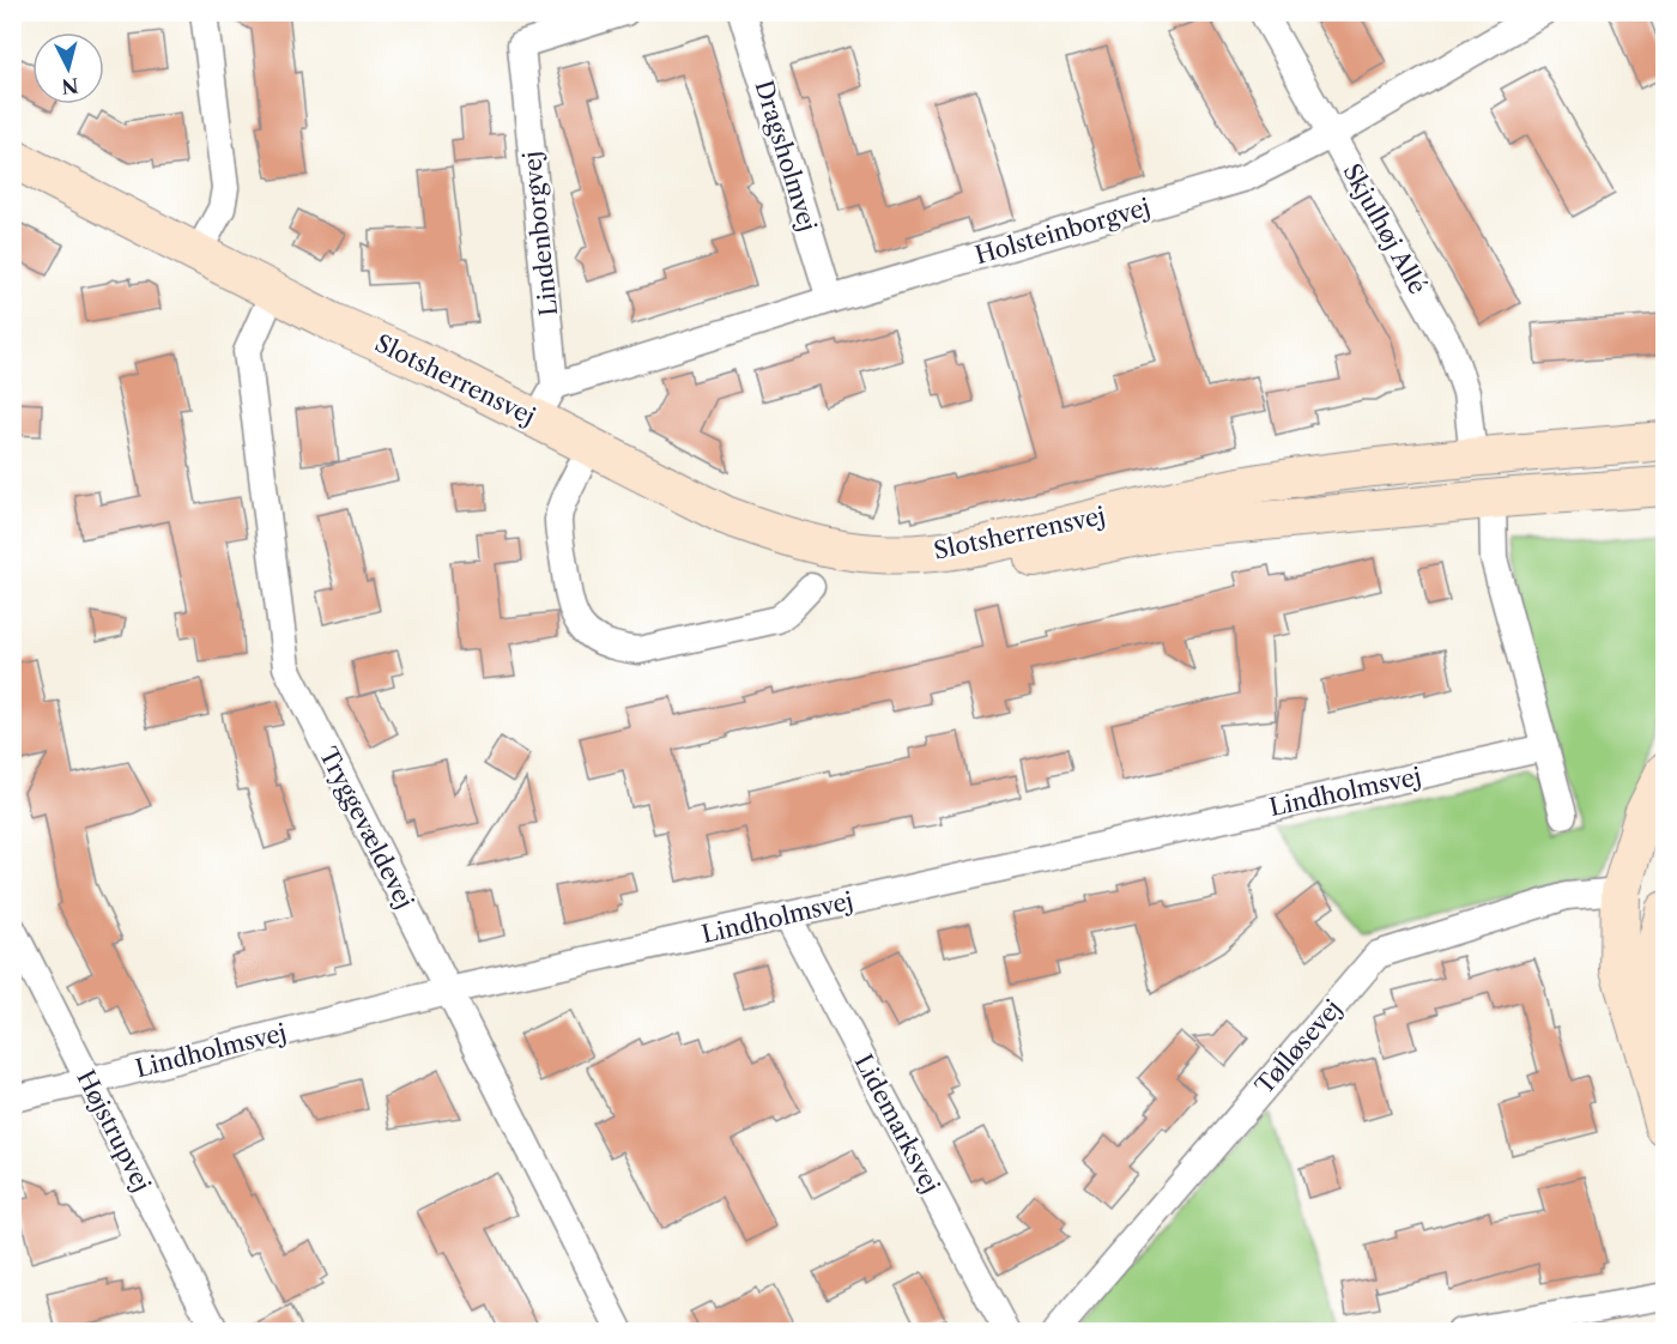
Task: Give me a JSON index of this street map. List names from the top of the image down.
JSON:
{
  "streets": {
    "street": [
      "Dragsholmvej",
      "Skjulhøj Allé",
      "Holsteinborgvej",
      "Lindenborgvej",
      "Slotsherrensvej",
      "Lindholmsvej",
      "Tryggevældevej",
      "Tølløsevej",
      "Lidemarksvej",
      "Højstrupvej"
    ]
  },
  "crossings": [
    ["Dragsholmvej", "Holsteinborgvej"],
    ["Skjulhøj Allé", "Holsteinborgvej"],
    ["Skjulhøj Allé", "Slotsherrensvej"],
    ["Holsteinborgvej", "Lindenborgvej"],
    ["Slotsherrensvej", "Tryggevældevej"],
    ["Lindholmsvej", "Tryggevældevej"],
    ["Lindholmsvej", "Lidemarksvej"],
    ["Lindholmsvej", "Højstrupvej"]
  ],
  "north": "bottom"
}
